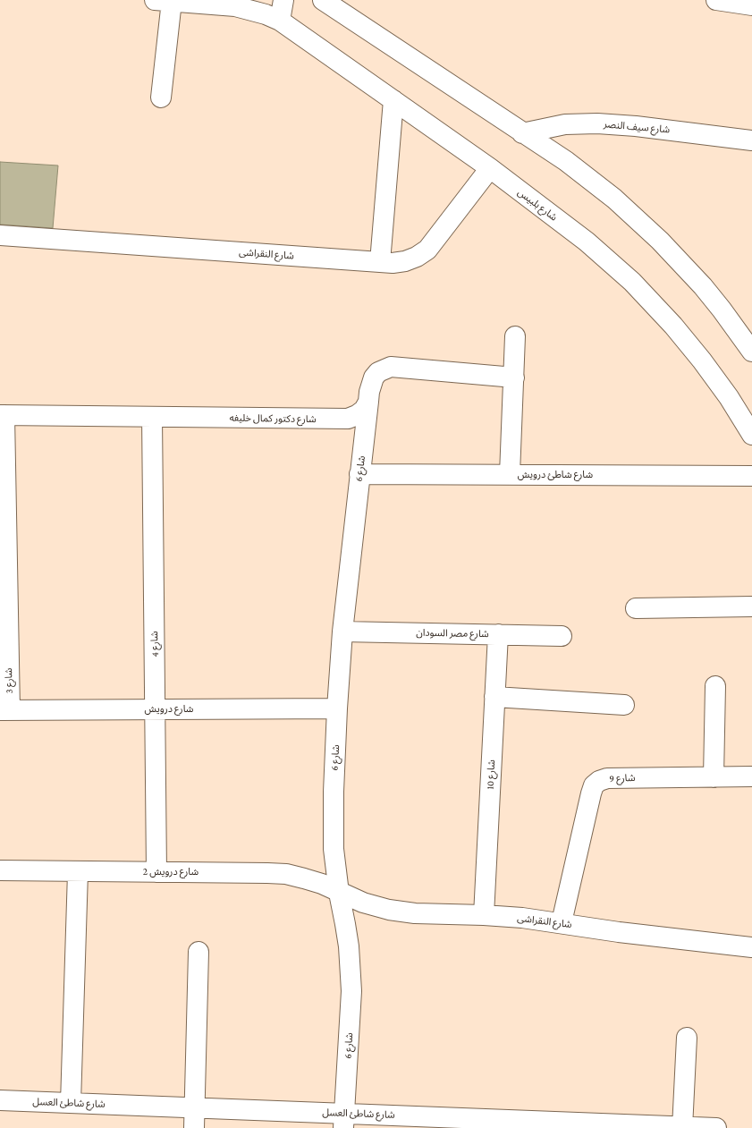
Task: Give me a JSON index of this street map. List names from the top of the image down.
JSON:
{
  "streets": {
    "street": [
      "شارع سيف النصر",
      "شارع بلبيس",
      "شارع النقراشى",
      "شارع دكتور كمال خليفه",
      "شارع 6",
      "شارع شاطئ درويش",
      "شارع مصر السودان",
      "شارع 4",
      "شارع 3",
      "شارع درويش",
      "شارع 10",
      "شارع 9",
      "شارع درويش 2",
      "شارع شاطئ العسل"
    ]
  },
  "crossings": [
    ["شارع بلبيس", "شارع النقراشى"],
    ["شارع النقراشى", "شارع 6"],
    ["شارع النقراشى", "شارع 10"],
    ["شارع النقراشى", "شارع 9"],
    ["شارع النقراشى", "شارع درويش 2"],
    ["شارع دكتور كمال خليفه", "شارع 6"],
    ["شارع دكتور كمال خليفه", "شارع 4"],
    ["شارع دكتور كمال خليفه", "شارع 3"],
    ["شارع 6", "شارع شاطئ درويش"],
    ["شارع 6", "شارع مصر السودان"],
    ["شارع 6", "شارع درويش"],
    ["شارع 6", "شارع درويش 2"],
    ["شارع 6", "شارع شاطئ العسل"],
    ["شارع مصر السودان", "شارع 10"],
    ["شارع 4", "شارع درويش"],
    ["شارع 4", "شارع درويش 2"],
    ["شارع 3", "شارع درويش"]
  ]
}
